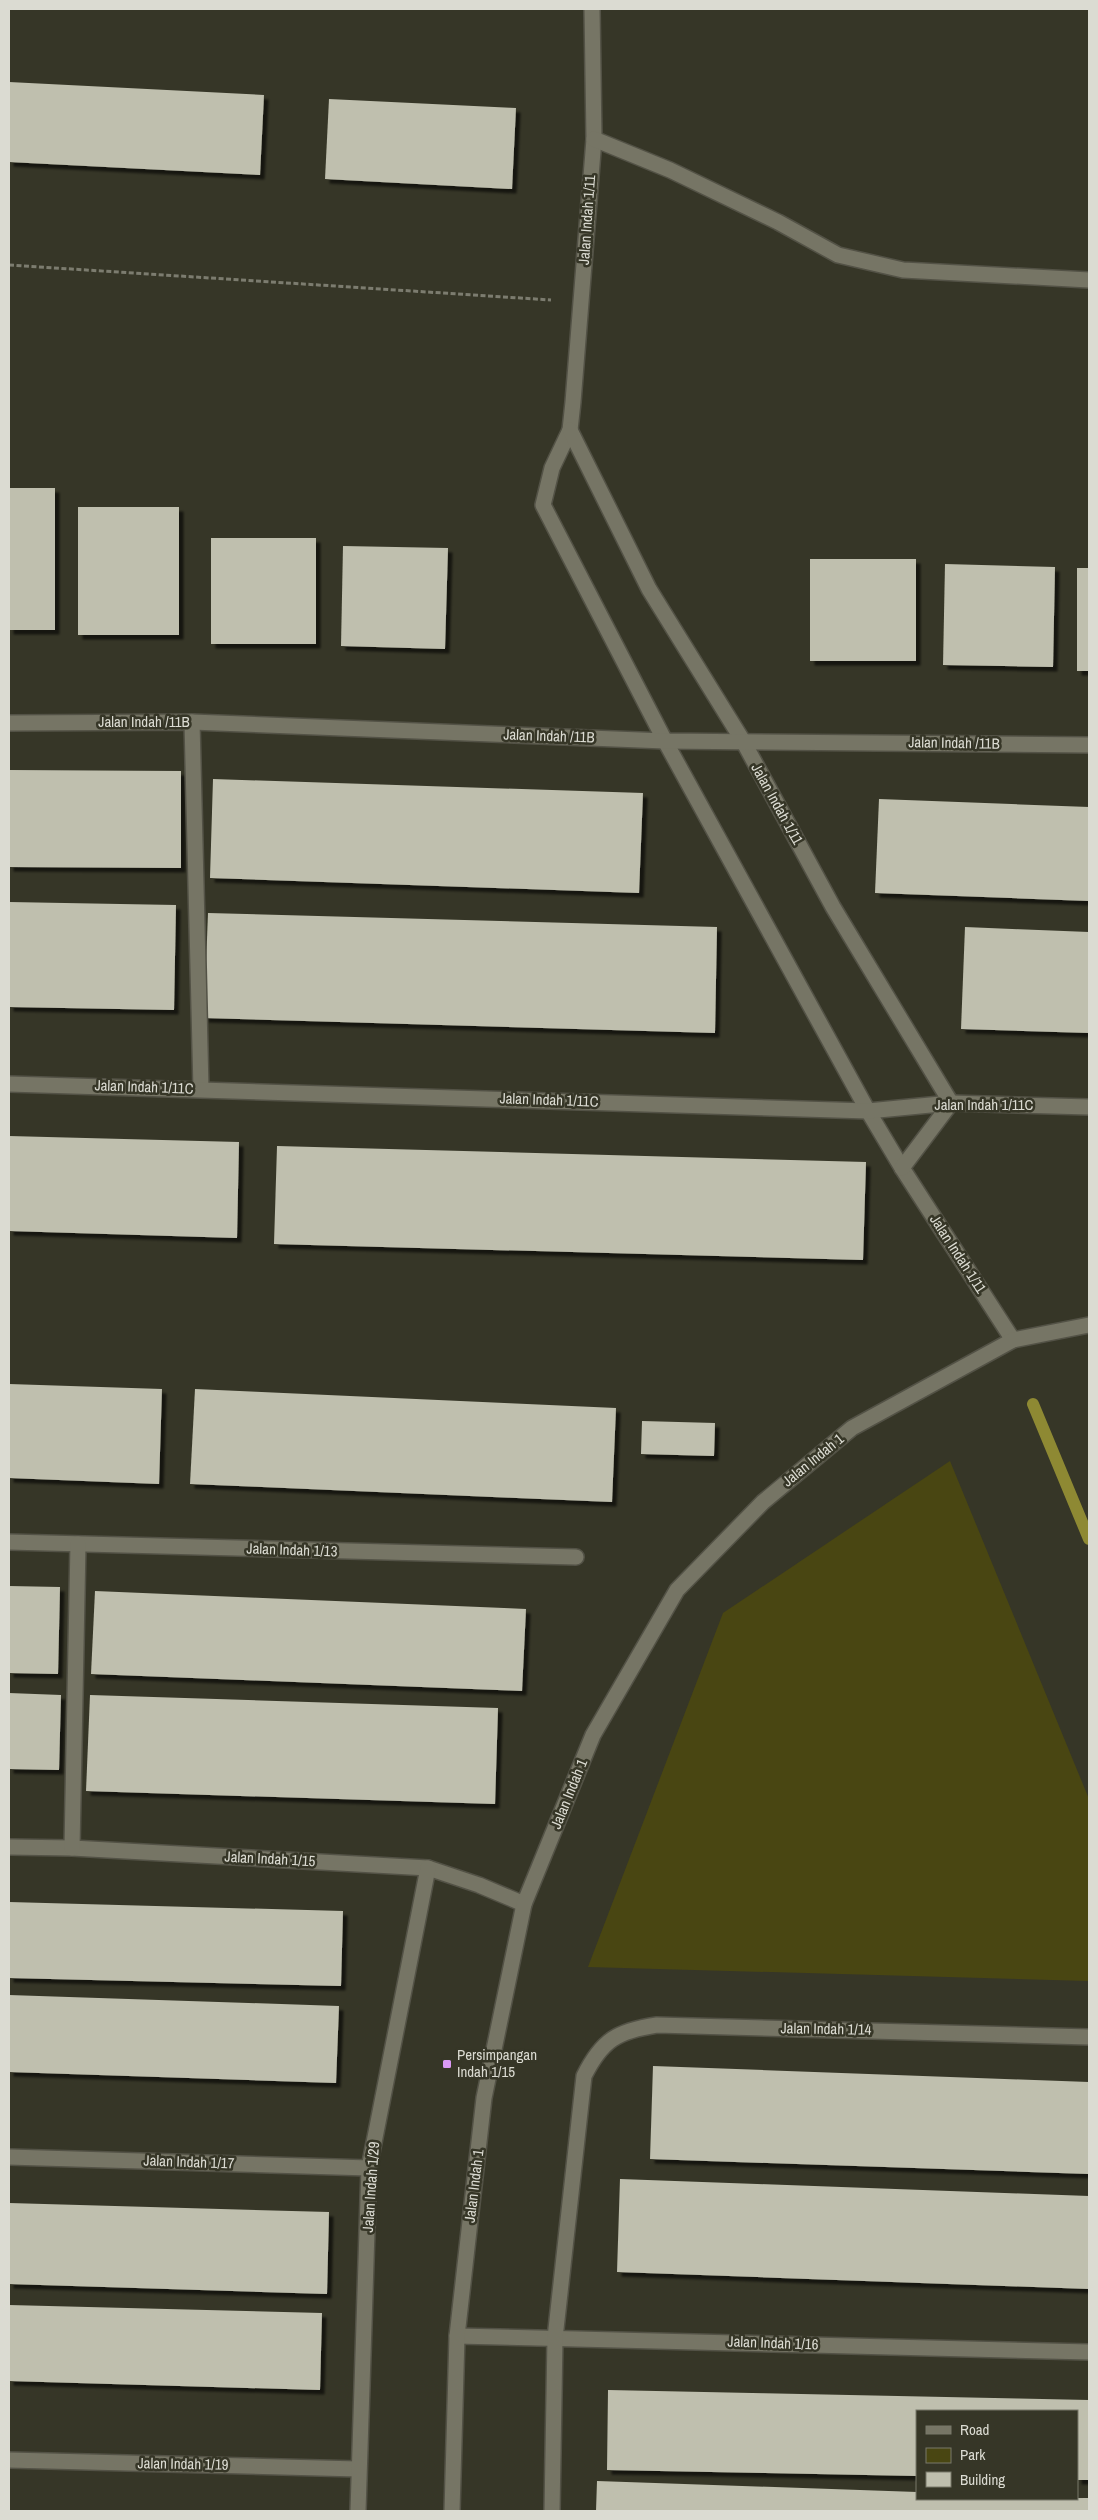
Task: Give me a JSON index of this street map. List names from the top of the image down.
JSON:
{
  "streets": {
    "street": [
      "Jalan Indah 1/11",
      "Jalan Indah /11B",
      "Jalan Indah 1/11C",
      "Jalan Indah 1",
      "Jalan Indah 1/13",
      "Jalan Indah 1/15",
      "Jalan Indah 1/14",
      "Jalan Indah 1/17",
      "Jalan Indah 1/29",
      "Jalan Indah 1/16",
      "Jalan Indah 1/19"
    ]
  },
  "crossings": [
    ["Jalan Indah 1/11", "Jalan Indah /11B"],
    ["Jalan Indah 1/11", "Jalan Indah 1/11C"],
    ["Jalan Indah 1/11", "Jalan Indah 1"],
    ["Jalan Indah 1", "Jalan Indah 1/15"],
    ["Jalan Indah 1", "Jalan Indah 1/16"],
    ["Jalan Indah 1/15", "Jalan Indah 1/29"],
    ["Jalan Indah 1/14", "Jalan Indah 1/16"],
    ["Jalan Indah 1/17", "Jalan Indah 1/29"],
    ["Jalan Indah 1/29", "Jalan Indah 1/19"]
  ],
  "places": {
    "transit": ["Persimpangan Indah 1/15"]
  },
  "legend": ["Road", "Park", "Building"]
}
